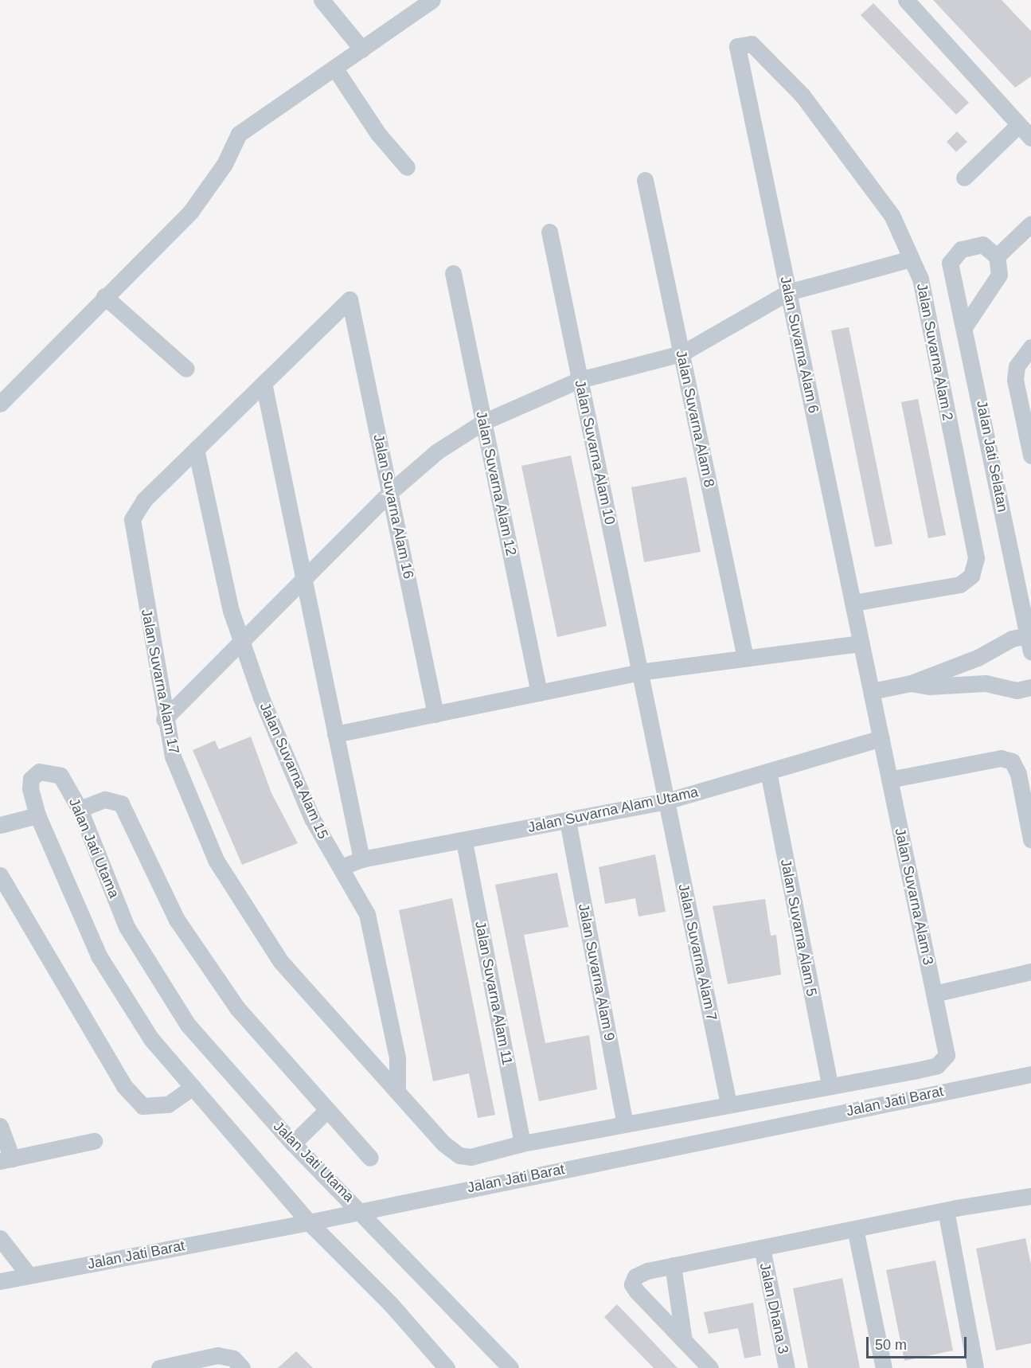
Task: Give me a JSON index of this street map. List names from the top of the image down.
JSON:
{
  "streets": {
    "street": [
      "Jalan Suvarna Alam 6",
      "Jalan Suvarna Alam 2",
      "Jalan Suvarna Alam 8",
      "Jalan Suvarna Alam 10",
      "Jalan Jati Selatan",
      "Jalan Suvarna Alam 12",
      "Jalan Suvarna Alam 16",
      "Jalan Suvarna Alam 17",
      "Jalan Suvarna Alam 15",
      "Jalan Suvarna Alam Utama",
      "Jalan Jati Utama",
      "Jalan Suvarna Alam 3",
      "Jalan Suvarna Alam 5",
      "Jalan Suvarna Alam 7",
      "Jalan Suvarna Alam 9",
      "Jalan Suvarna Alam 11",
      "Jalan Jati Barat",
      "Jalan Dhana 3"
    ]
  },
  "crossings": [
    ["Jalan Suvarna Alam 6", "Jalan Suvarna Alam 2"],
    ["Jalan Suvarna Alam 6", "Jalan Suvarna Alam 3"],
    ["Jalan Suvarna Alam 10", "Jalan Suvarna Alam Utama"],
    ["Jalan Suvarna Alam 10", "Jalan Suvarna Alam 7"],
    ["Jalan Suvarna Alam 17", "Jalan Suvarna Alam 15"],
    ["Jalan Suvarna Alam 17", "Jalan Suvarna Alam 3"],
    ["Jalan Suvarna Alam 17", "Jalan Suvarna Alam 5"],
    ["Jalan Suvarna Alam 17", "Jalan Suvarna Alam 7"],
    ["Jalan Suvarna Alam 17", "Jalan Suvarna Alam 9"],
    ["Jalan Suvarna Alam 17", "Jalan Suvarna Alam 11"],
    ["Jalan Suvarna Alam 15", "Jalan Suvarna Alam Utama"],
    ["Jalan Suvarna Alam Utama", "Jalan Suvarna Alam 3"],
    ["Jalan Suvarna Alam Utama", "Jalan Suvarna Alam 5"],
    ["Jalan Suvarna Alam Utama", "Jalan Suvarna Alam 7"],
    ["Jalan Suvarna Alam Utama", "Jalan Suvarna Alam 9"],
    ["Jalan Suvarna Alam Utama", "Jalan Suvarna Alam 11"],
    ["Jalan Jati Utama", "Jalan Jati Barat"]
  ],
  "scale_bar": "50 m"
}
